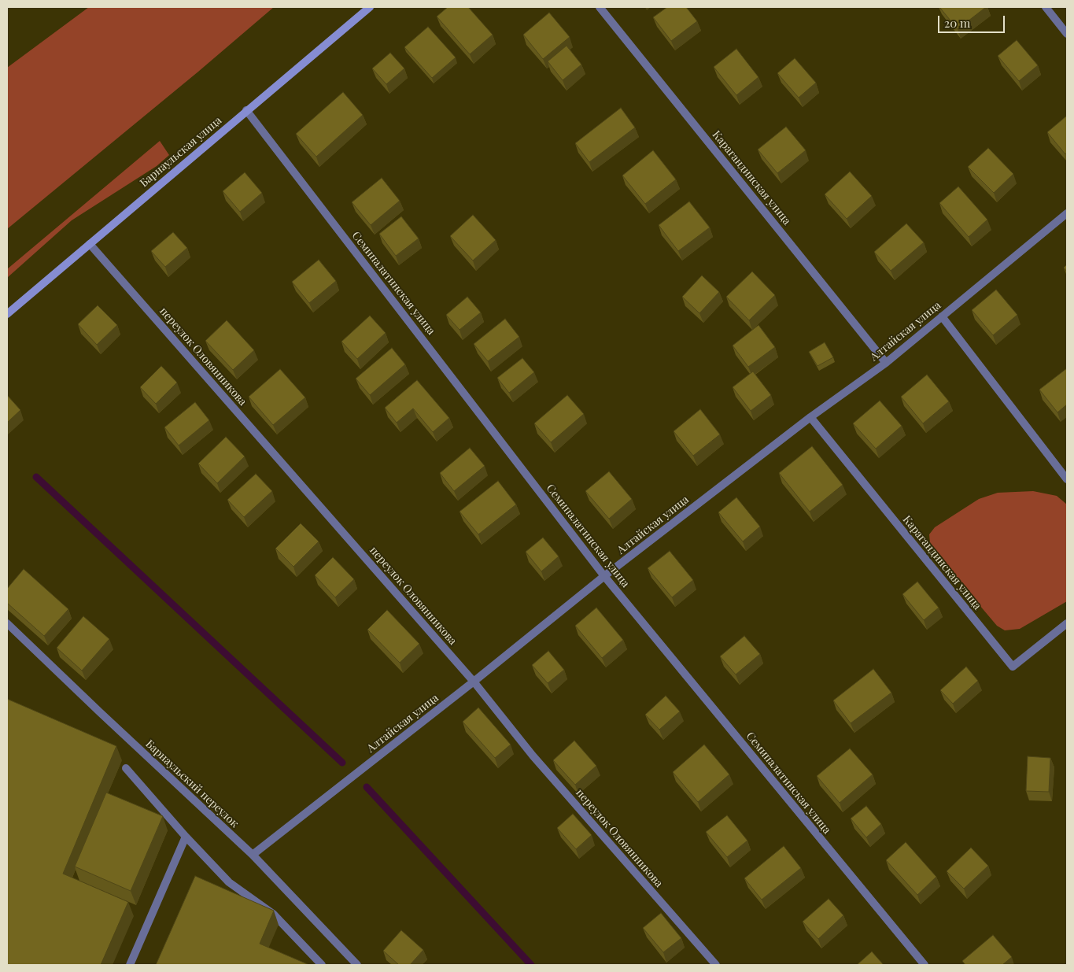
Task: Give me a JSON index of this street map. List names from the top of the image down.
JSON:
{
  "streets": {
    "street": [
      "Барнаульская улица",
      "Карагандинская улица",
      "Семипалатинская улица",
      "Алтайская улица",
      "переулок Оловянникова",
      "Барнаульский переулок"
    ]
  },
  "crossings": [
    ["Барнаульская улица", "Семипалатинская улица"],
    ["Барнаульская улица", "переулок Оловянникова"],
    ["Карагандинская улица", "Алтайская улица"],
    ["Семипалатинская улица", "Алтайская улица"],
    ["Алтайская улица", "переулок Оловянникова"],
    ["Алтайская улица", "Барнаульский переулок"]
  ],
  "scale_bar": "20 m"
}
